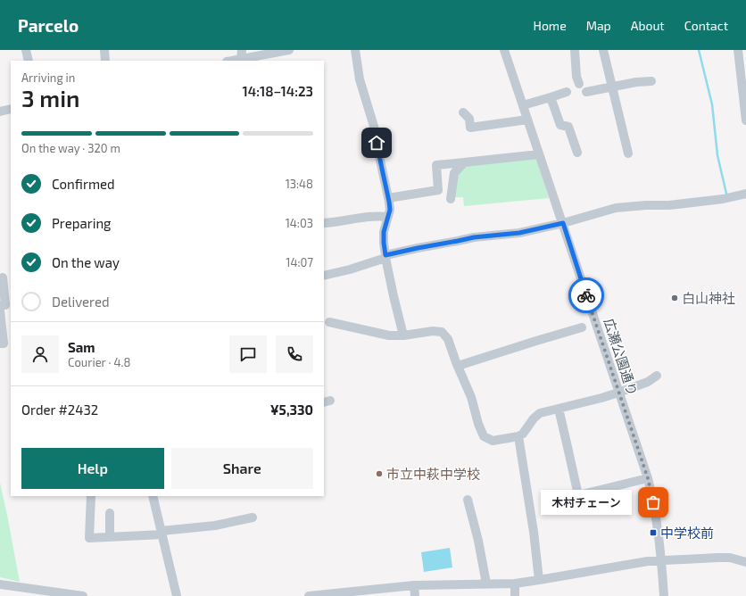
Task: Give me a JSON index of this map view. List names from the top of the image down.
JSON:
{
  "streets": {
    "street": ["広瀬公園通り"]
  },
  "places": {
    "other": ["白山神社", "市立中萩中学校", "木村チェーン"],
    "transit": ["中学校前"]
  },
  "page": {
    "header": "Parcelo",
    "nav": [
      "Home",
      "Map",
      "About",
      "Contact"
    ],
    "heading": ["3 min", "Arriving in", "14:18–14:23"],
    "panel": [
      "Sam",
      "Courier · 4.8",
      "Order #2432",
      "¥5,330"
    ],
    "bar": "On the way · 320 m",
    "list": [
      ["Confirmed", "13:48"],
      ["Preparing", "14:03"],
      ["On the way", "14:07"],
      "Delivered"
    ],
    "buttons": ["Help", "Share"],
    "bubble": "木村チェーン"
  }
}
